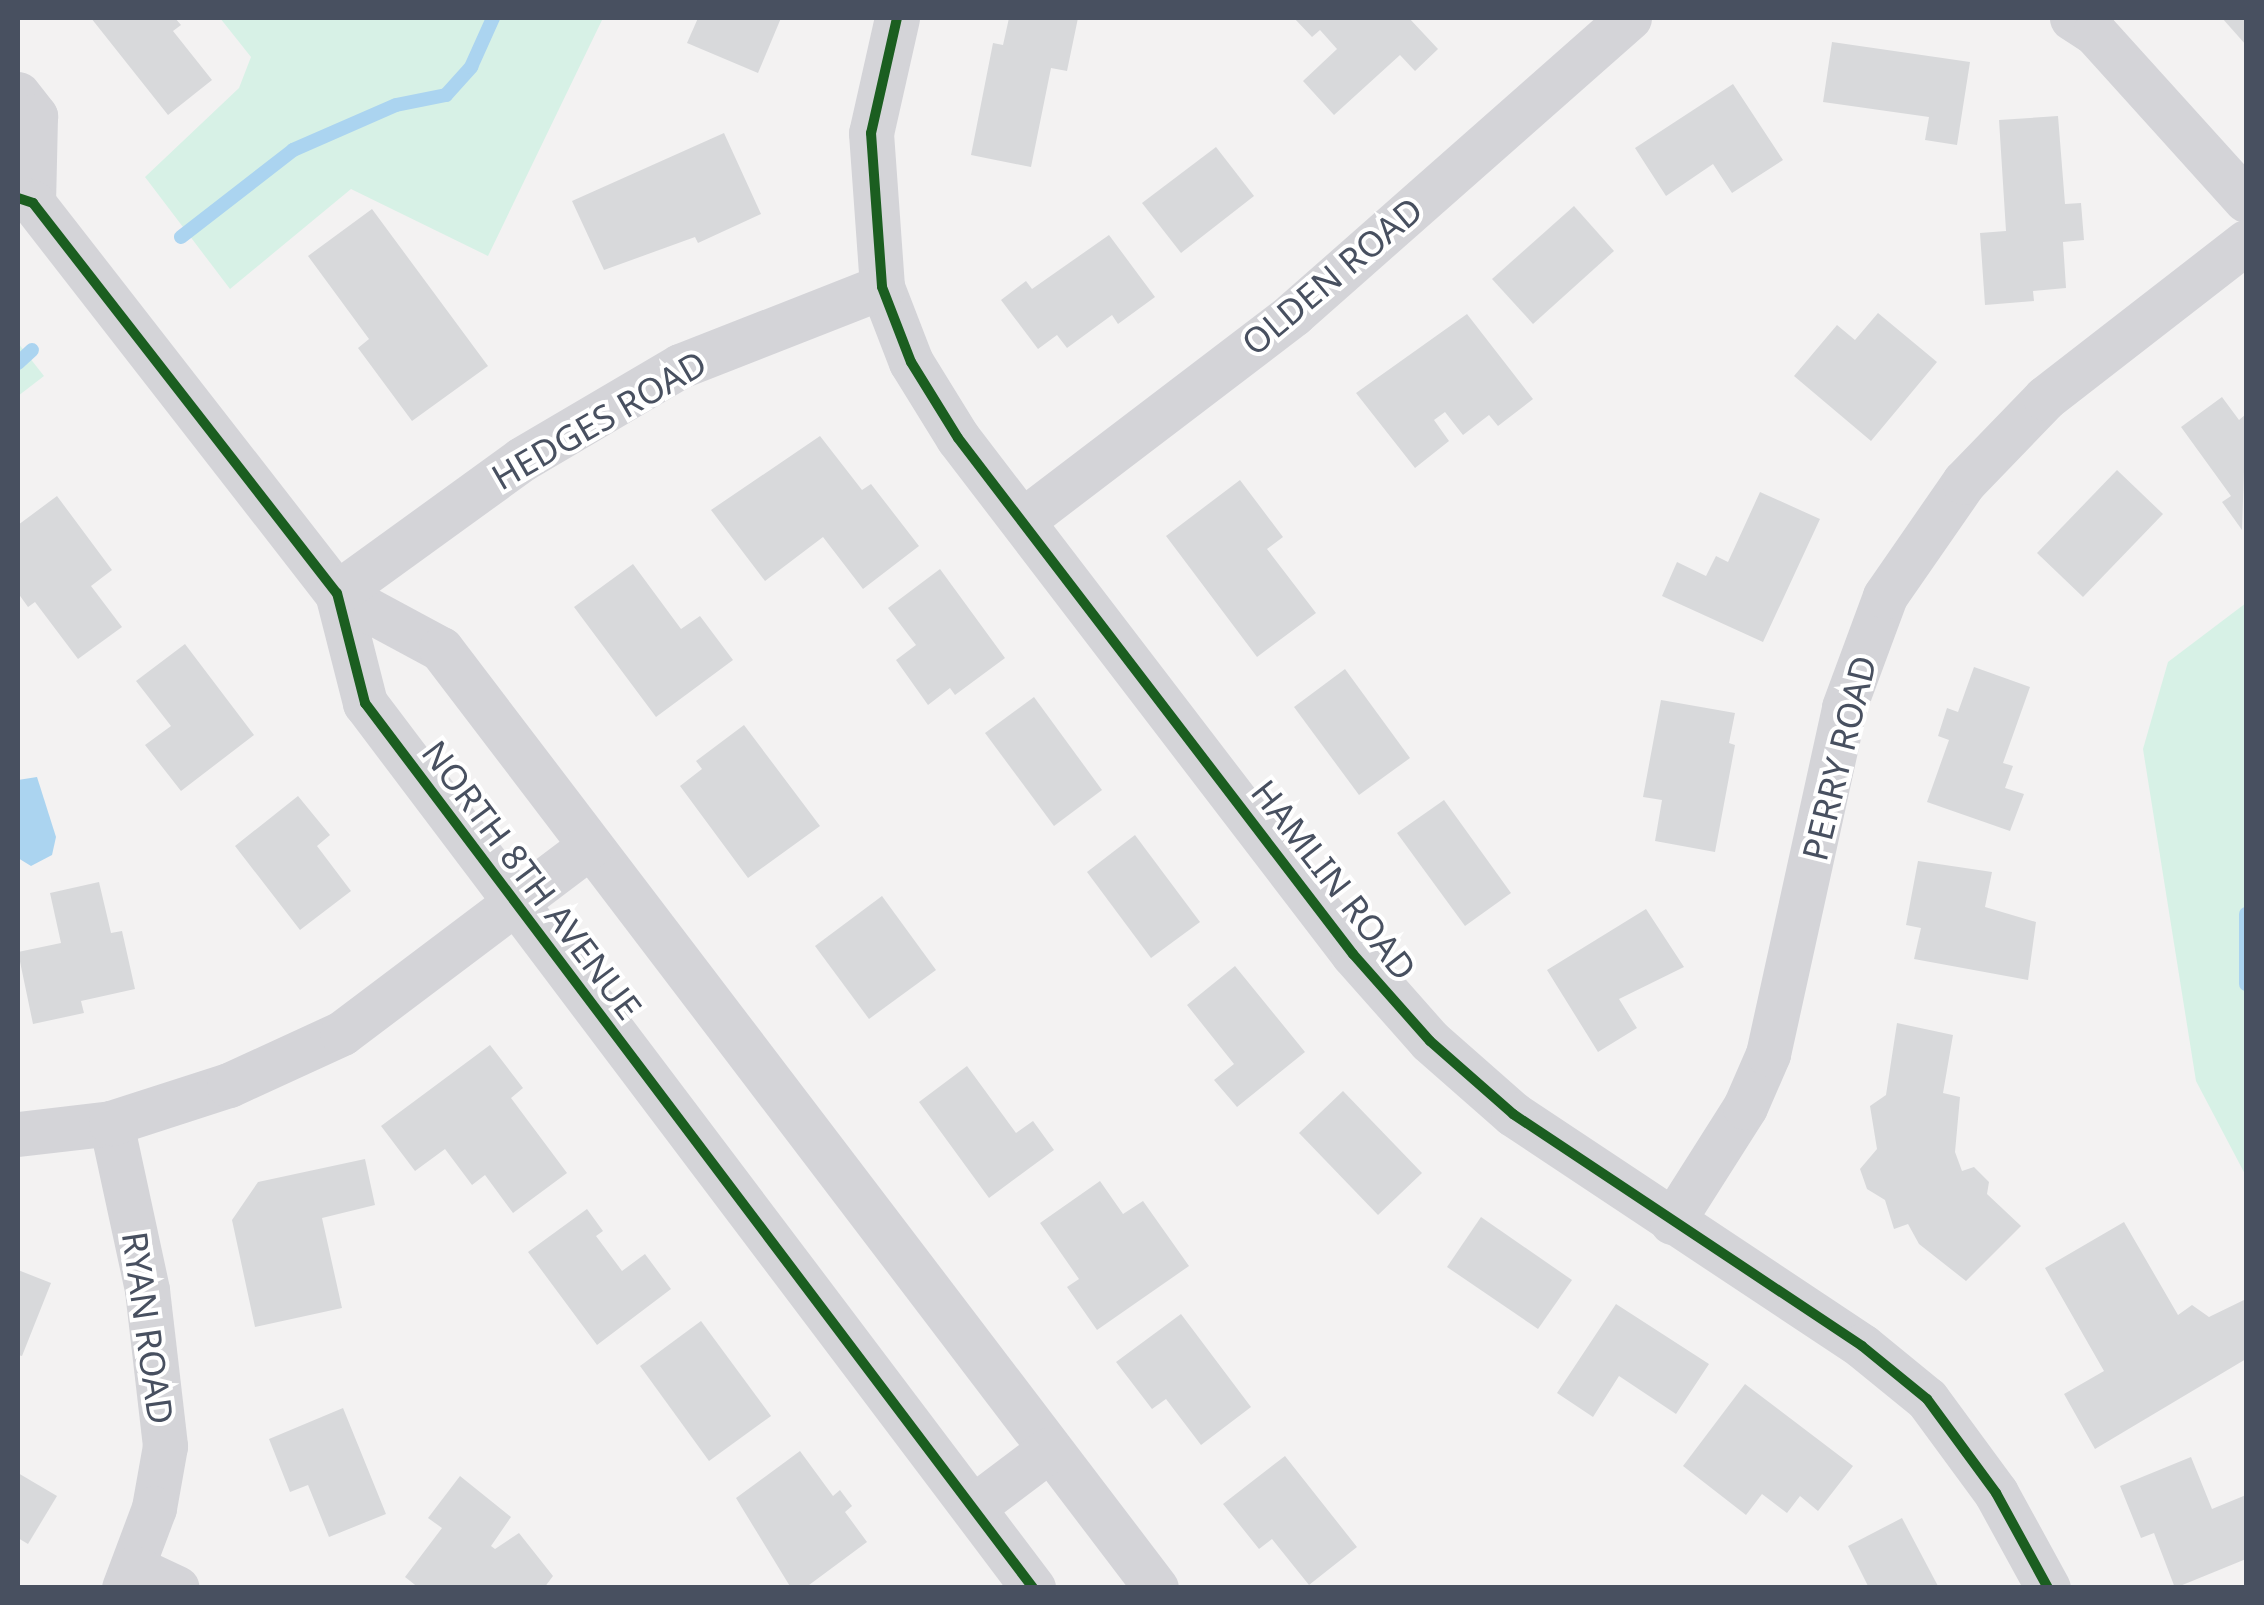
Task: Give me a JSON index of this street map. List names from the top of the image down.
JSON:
{
  "streets": {
    "street": [
      "OLDEN ROAD",
      "HEDGES ROAD",
      "PERRY ROAD",
      "NORTH 8TH AVENUE",
      "HAMLIN ROAD",
      "RYAN ROAD"
    ]
  },
  "crossings": [
    ["OLDEN ROAD", "HAMLIN ROAD"],
    ["HEDGES ROAD", "NORTH 8TH AVENUE"],
    ["HEDGES ROAD", "HAMLIN ROAD"],
    ["PERRY ROAD", "HAMLIN ROAD"]
  ]
}
